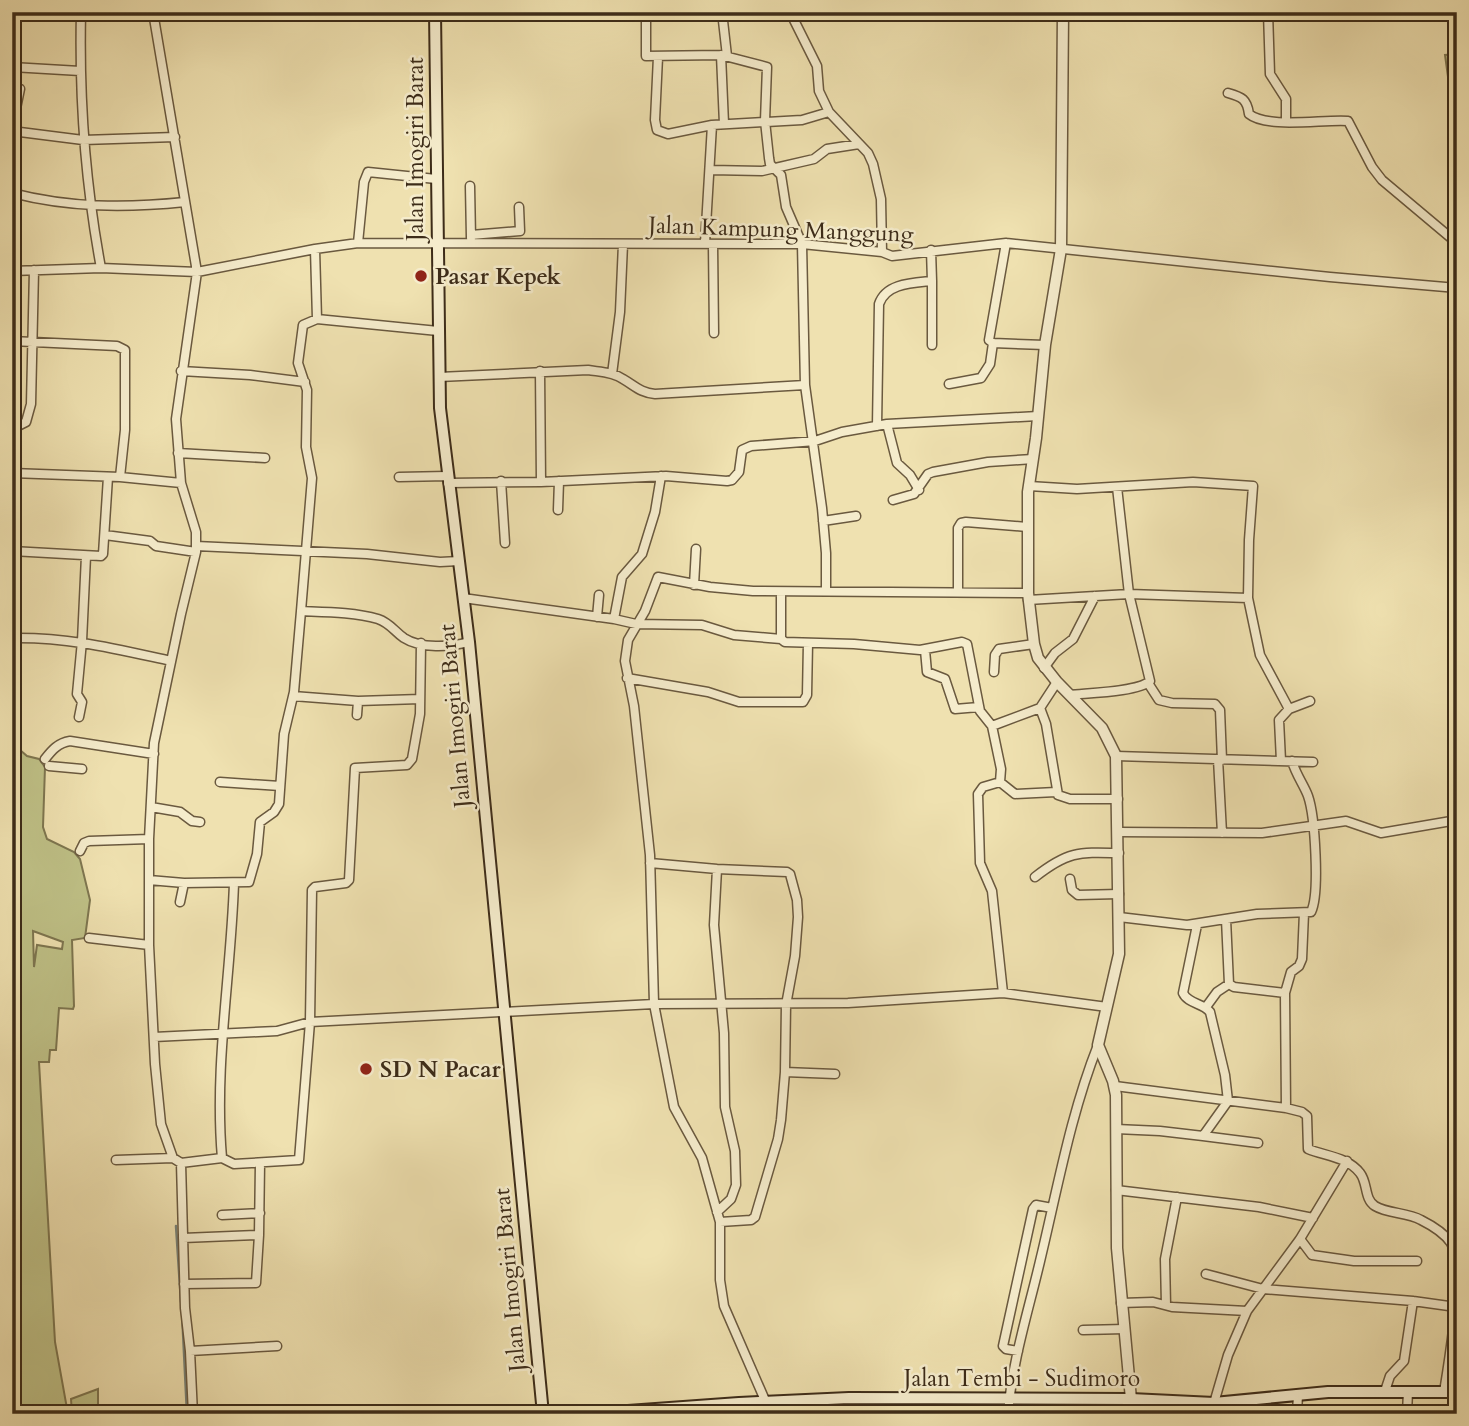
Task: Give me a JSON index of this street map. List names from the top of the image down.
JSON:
{
  "streets": {
    "main road": ["Jalan Imogiri Barat", "Jalan Tembi - Sudimoro"],
    "street": ["Jalan Kampung Manggung"]
  },
  "crossings": [
    ["Jalan Imogiri Barat", "Jalan Kampung Manggung"]
  ],
  "places": ["Pasar Kepek", "SD N Pacar"]
}
